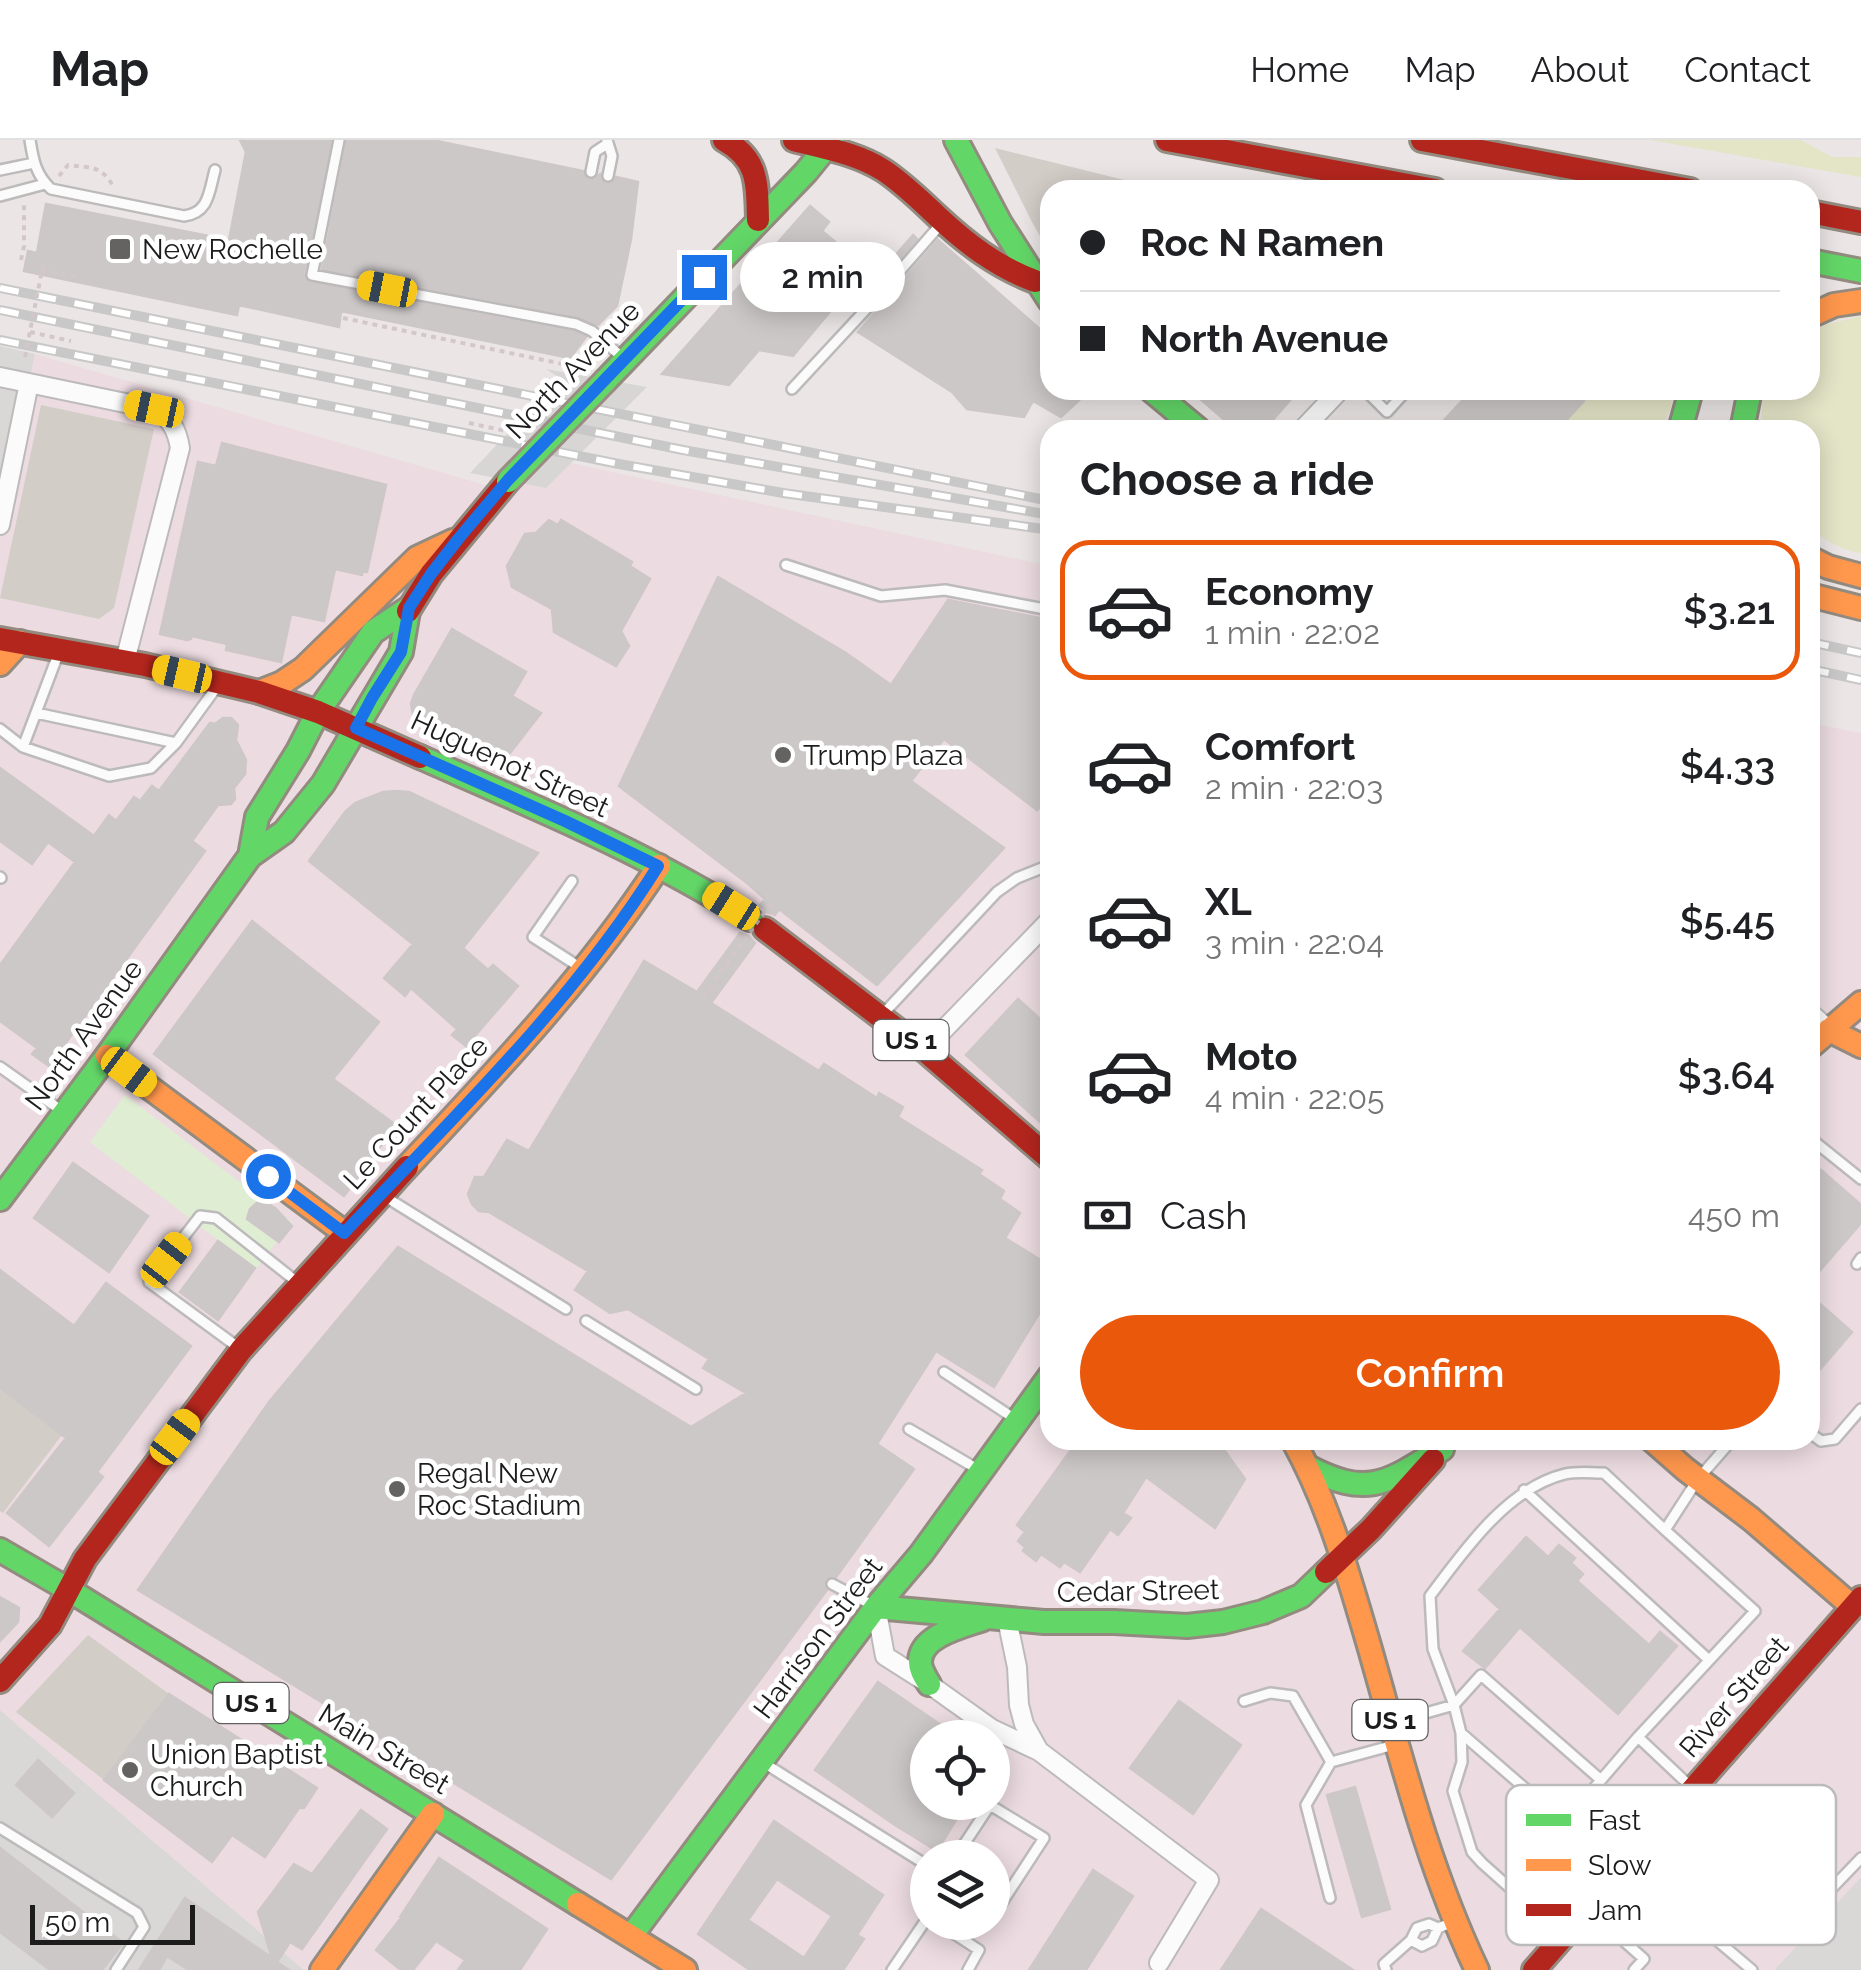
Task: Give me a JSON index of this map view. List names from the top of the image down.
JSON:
{
  "streets": {
    "main road": [
      "North Avenue",
      "Huguenot Street",
      "US 1",
      "Le Count Place",
      "Cedar Street",
      "Harrison Street",
      "River Street",
      "Main Street"
    ]
  },
  "crossings": [
    ["North Avenue", "Huguenot Street"],
    ["Huguenot Street", "Le Count Place"],
    ["US 1", "Cedar Street"],
    ["Le Count Place", "Main Street"],
    ["Cedar Street", "Harrison Street"],
    ["Harrison Street", "Main Street"]
  ],
  "places": {
    "transit": ["New Rochelle"],
    "other": ["Trump Plaza", "Regal New Roc Stadium", "Union Baptist Church"]
  },
  "legend": ["Fast", "Slow", "Jam"],
  "scale_bar": "50 m",
  "page": {
    "header": "Map",
    "nav": [
      "Home",
      "Map",
      "About",
      "Contact"
    ],
    "banner": ["Roc N Ramen", "North Avenue"],
    "bubble": "2 min",
    "heading": "Choose a ride",
    "list": [
      {
        "name": "Economy",
        "note": "1 min · 22:02",
        "value": "$3.21"
      },
      {
        "name": "Comfort",
        "note": "2 min · 22:03",
        "value": "$4.33"
      },
      {
        "name": "XL",
        "note": "3 min · 22:04",
        "value": "$5.45"
      },
      {
        "name": "Moto",
        "note": "4 min · 22:05",
        "value": "$3.64"
      }
    ],
    "pay": ["Cash", "450 m"],
    "buttons": "Confirm",
    "scale": "50 m"
  }
}
